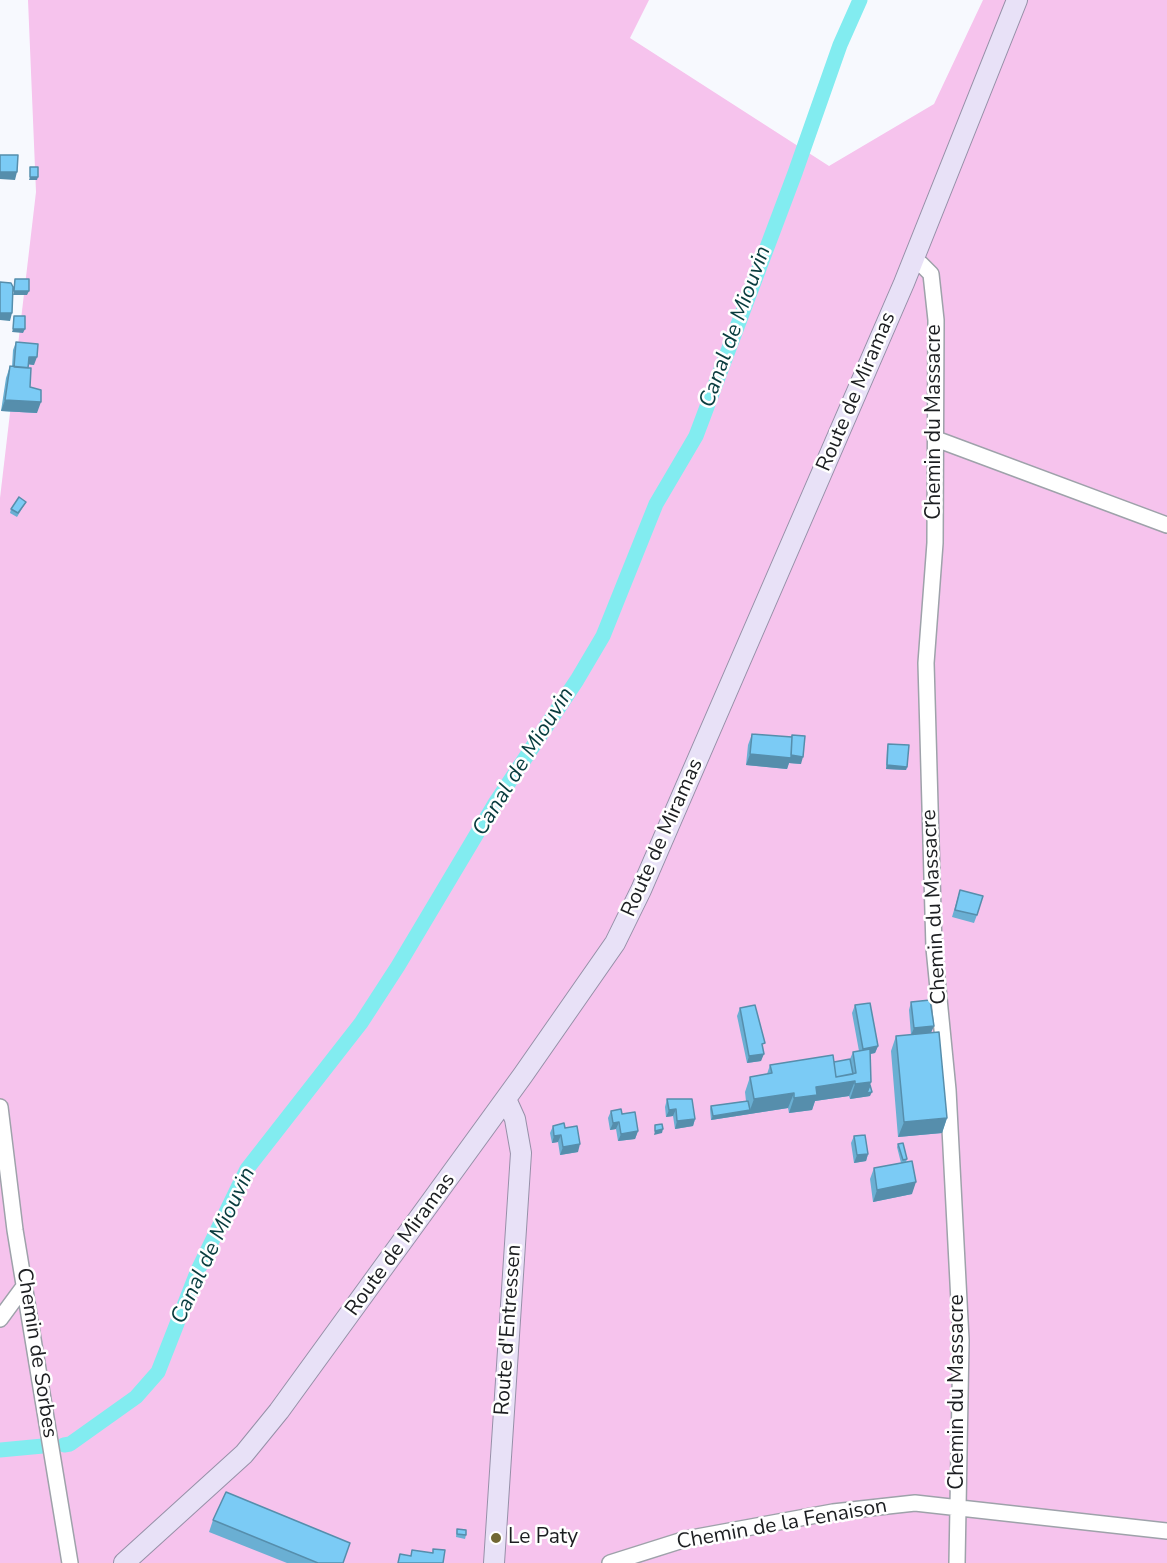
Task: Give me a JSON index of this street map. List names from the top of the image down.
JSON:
{
  "streets": {
    "main road": ["Route de Miramas", "Route d'Entressen"],
    "street": ["Chemin du Massacre", "Chemin de Sorbes", "Chemin de la Fenaison"]
  },
  "crossings": [
    ["Route de Miramas", "Chemin du Massacre"],
    ["Route de Miramas", "Route d'Entressen"],
    ["Chemin du Massacre", "Chemin de la Fenaison"]
  ],
  "water": ["Canal de Miouvin"],
  "places": ["Le Paty"]
}
